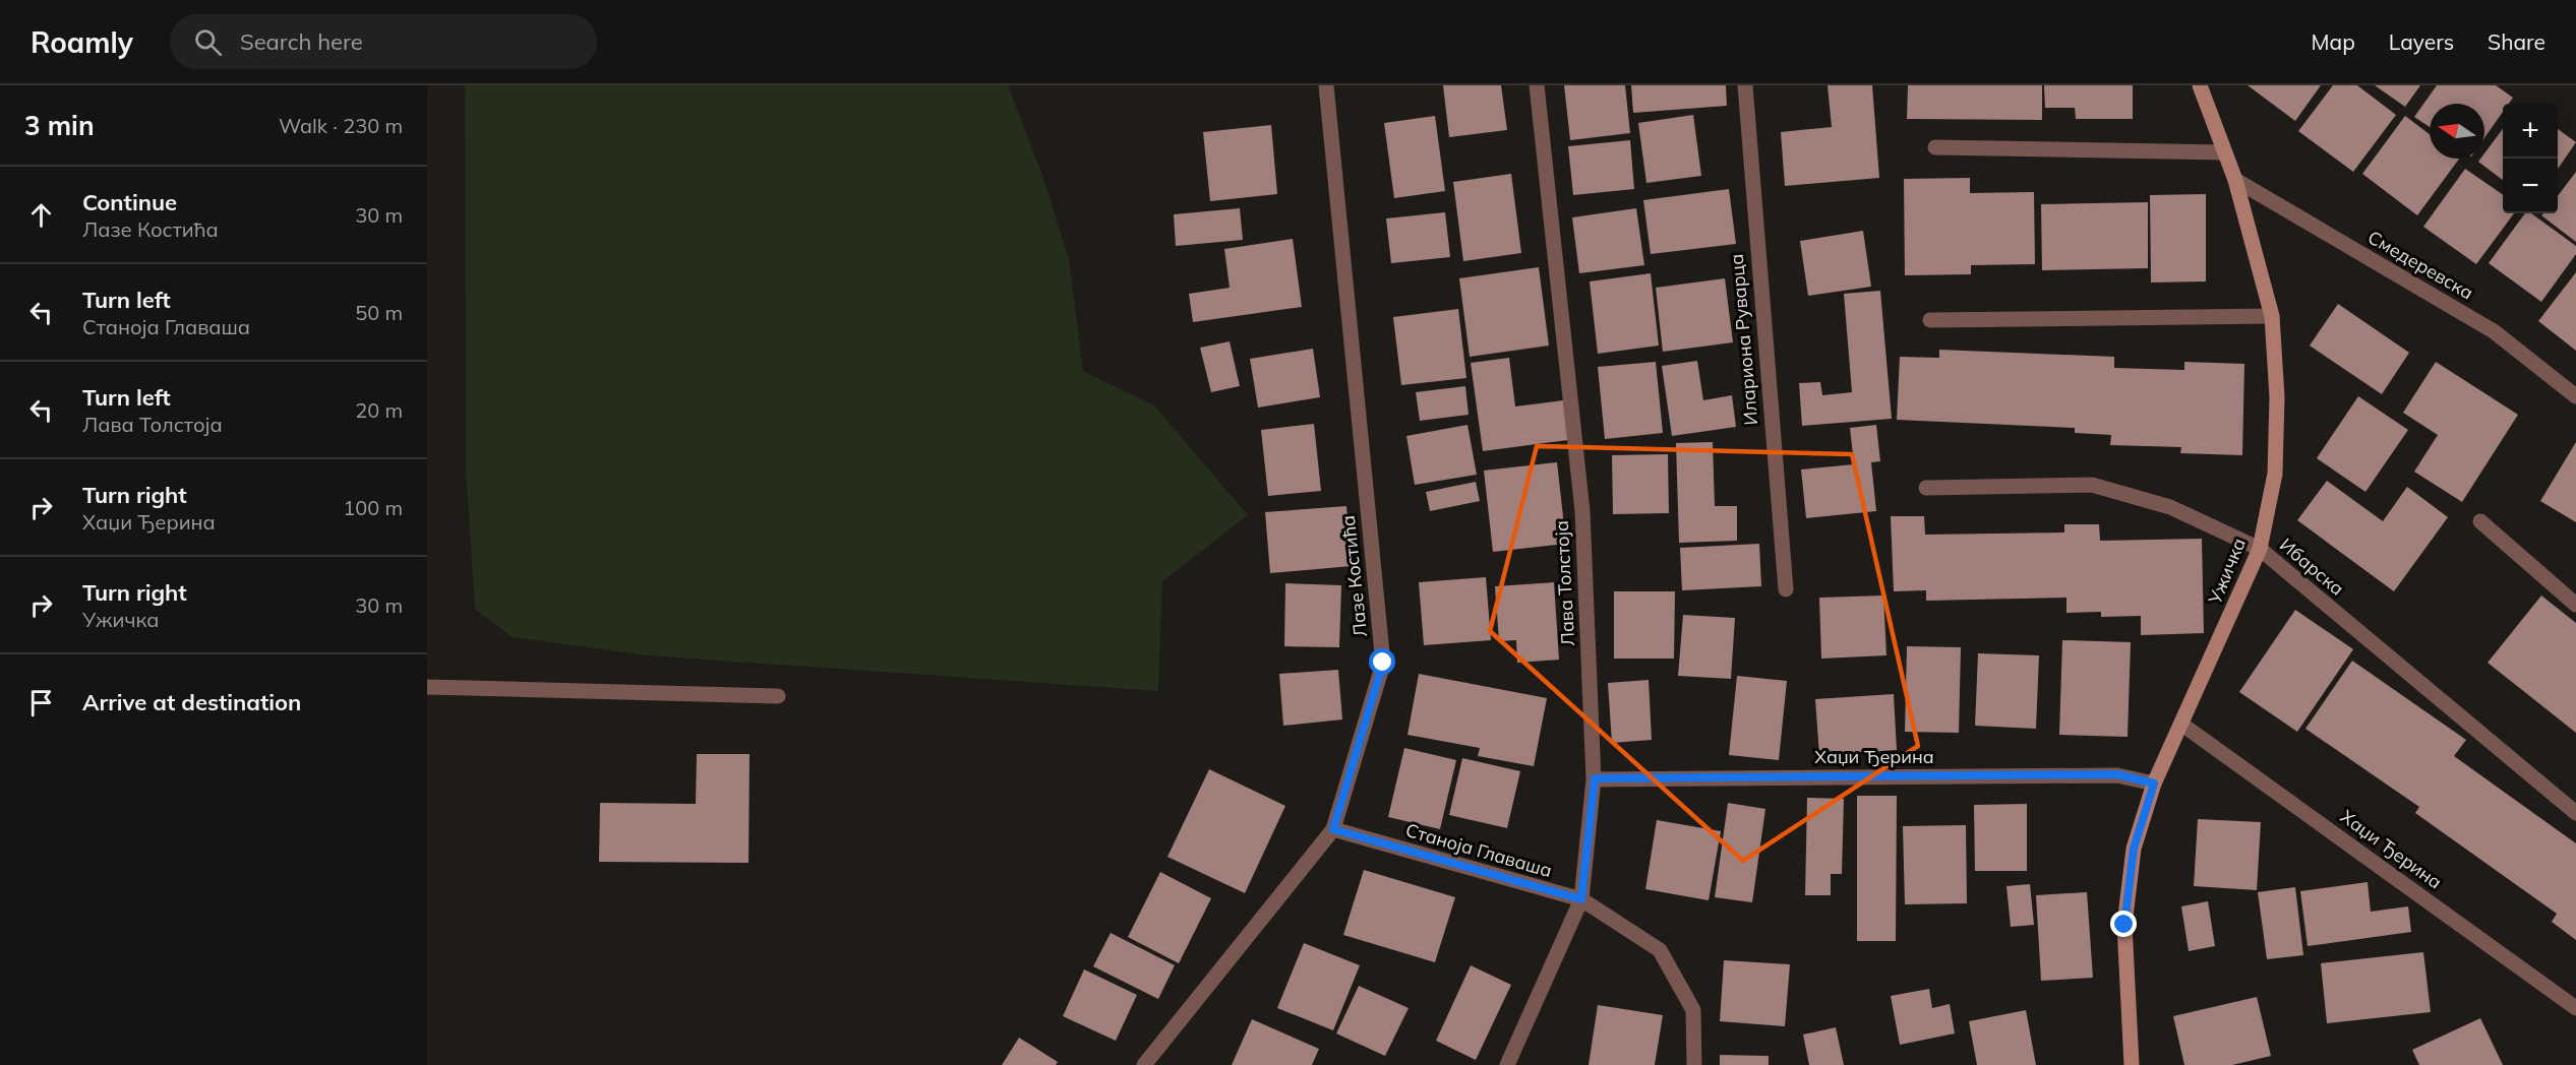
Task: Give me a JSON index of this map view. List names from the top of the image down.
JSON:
{
  "streets": {
    "street": [
      "Смедеревска",
      "Илариона Руварца",
      "Ибарска",
      "Ужичка",
      "Лазе Костића",
      "Лава Толстоја",
      "Хаџи Ђерина",
      "Станоја Главаша"
    ]
  },
  "crossings": [
    ["Смедеревска", "Ужичка"],
    ["Ибарска", "Ужичка"],
    ["Ужичка", "Хаџи Ђерина"],
    ["Лазе Костића", "Станоја Главаша"],
    ["Лава Толстоја", "Хаџи Ђерина"],
    ["Лава Толстоја", "Станоја Главаша"]
  ],
  "north": "left",
  "page": {
    "header": "Roamly",
    "search": "Search here",
    "nav": ["Map", "Layers", "Share"],
    "heading": ["3 min", "Walk · 230 m"],
    "map_buttons": ["+", "−"],
    "list": [
      ["Continue", "Лазе Костића", "30 m"],
      ["Turn left", "Станоја Главаша", "50 m"],
      ["Turn left", "Лава Толстоја", "20 m"],
      ["Turn right", "Хаџи Ђерина", "100 m"],
      ["Turn right", "Ужичка", "30 m"],
      "Arrive at destination"
    ]
  }
}
